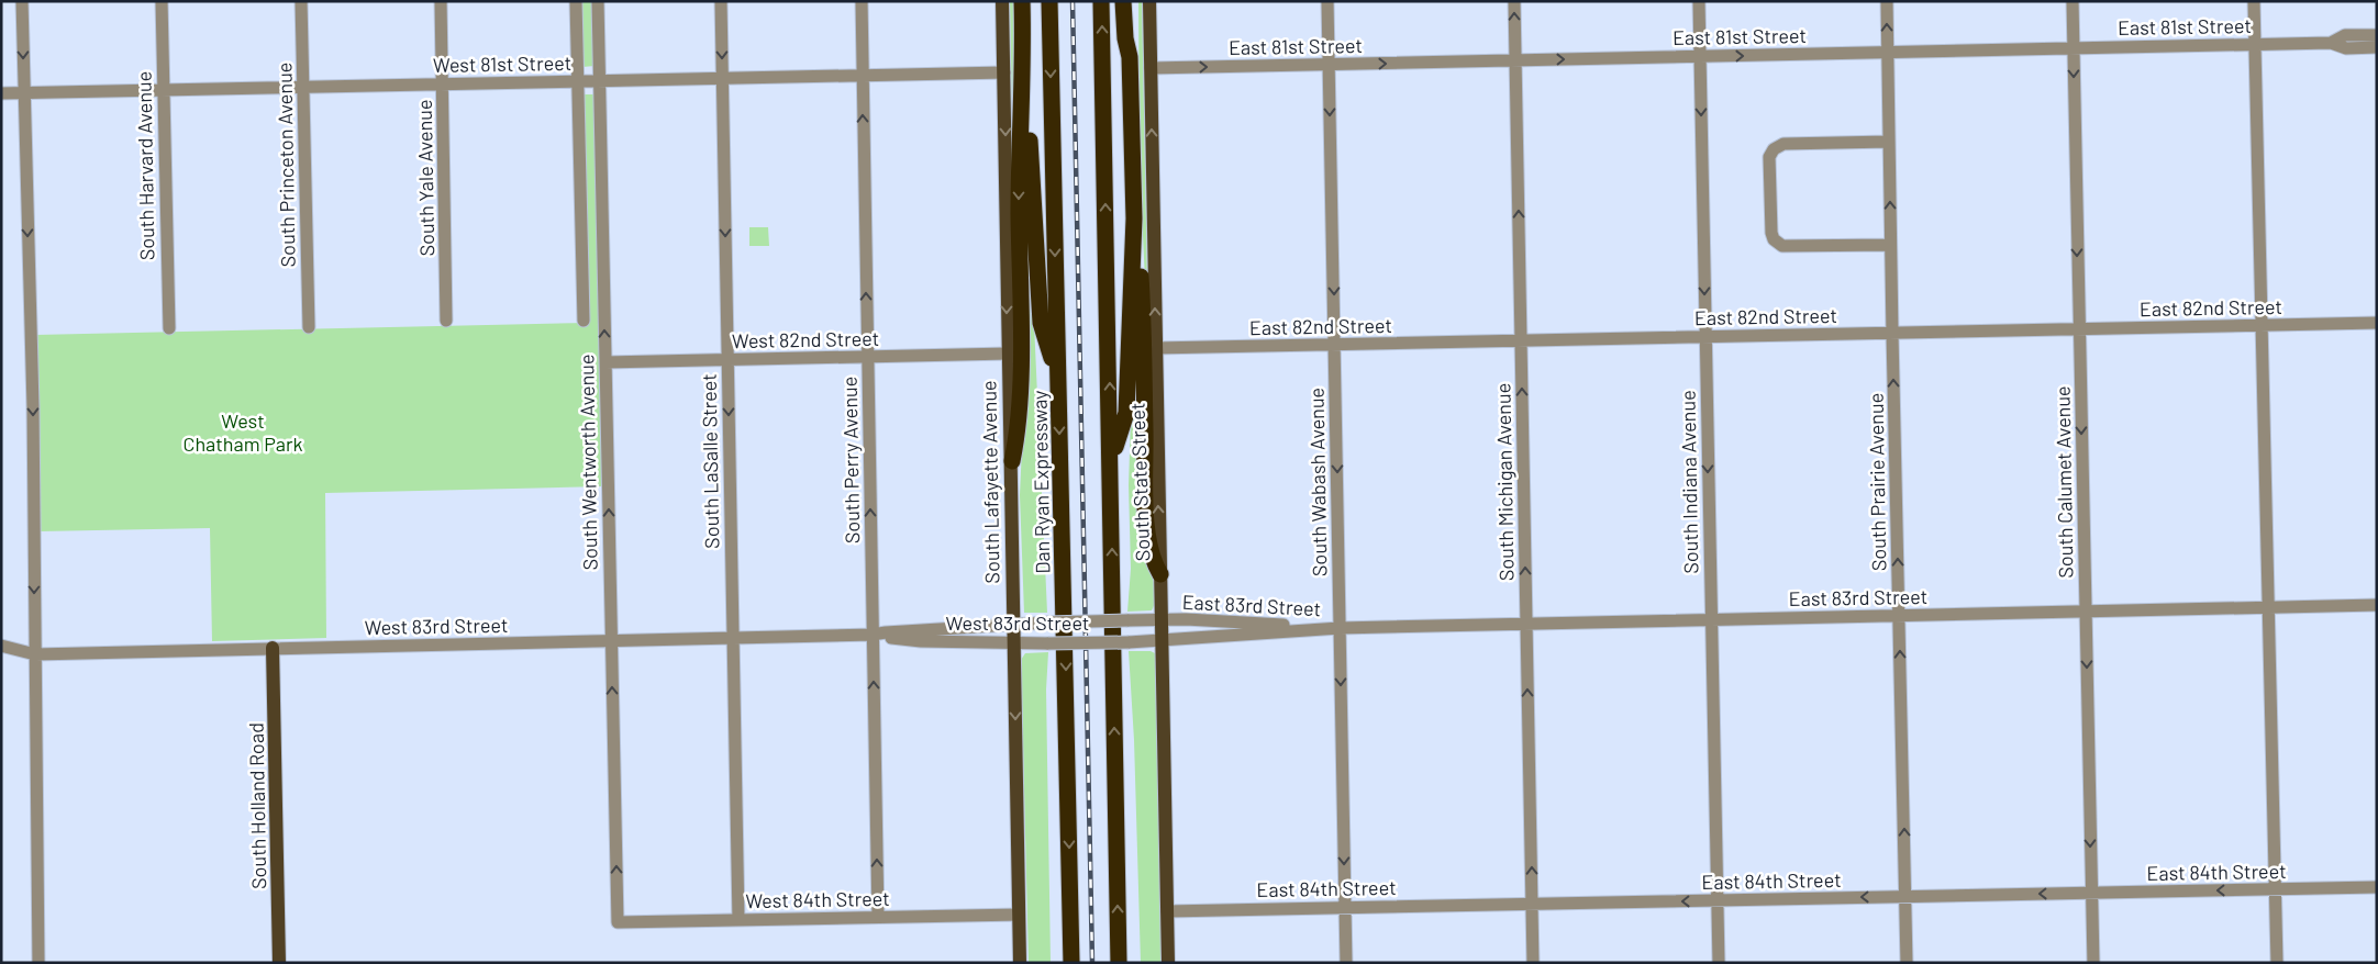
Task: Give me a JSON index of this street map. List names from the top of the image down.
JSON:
{
  "streets": {
    "highway": ["Dan Ryan Expressway"],
    "main road": ["South Lafayette Avenue", "South State Street", "South Holland Road"],
    "street": [
      "East 81st Street",
      "West 81st Street",
      "South Princeton Avenue",
      "South Harvard Avenue",
      "South Yale Avenue",
      "East 82nd Street",
      "West 82nd Street",
      "South Perry Avenue",
      "South LaSalle Street",
      "South Wentworth Avenue",
      "South Wabash Avenue",
      "South Michigan Avenue",
      "South Indiana Avenue",
      "South Prairie Avenue",
      "South Calumet Avenue",
      "East 83rd Street",
      "West 83rd Street",
      "East 84th Street",
      "West 84th Street"
    ]
  },
  "crossings": [
    ["East 81st Street", "South State Street"],
    ["East 81st Street", "South Wabash Avenue"],
    ["East 81st Street", "South Michigan Avenue"],
    ["East 81st Street", "South Indiana Avenue"],
    ["East 81st Street", "South Prairie Avenue"],
    ["East 81st Street", "South Calumet Avenue"],
    ["West 81st Street", "South Princeton Avenue"],
    ["West 81st Street", "South Harvard Avenue"],
    ["West 81st Street", "South Yale Avenue"],
    ["West 81st Street", "South Perry Avenue"],
    ["West 81st Street", "South LaSalle Street"],
    ["West 81st Street", "South Wentworth Avenue"],
    ["West 81st Street", "South Lafayette Avenue"],
    ["East 82nd Street", "South State Street"],
    ["East 82nd Street", "South Wabash Avenue"],
    ["East 82nd Street", "South Michigan Avenue"],
    ["East 82nd Street", "South Indiana Avenue"],
    ["East 82nd Street", "South Prairie Avenue"],
    ["East 82nd Street", "South Calumet Avenue"],
    ["West 82nd Street", "South Perry Avenue"],
    ["West 82nd Street", "South LaSalle Street"],
    ["West 82nd Street", "South Wentworth Avenue"],
    ["West 82nd Street", "South Lafayette Avenue"],
    ["South Perry Avenue", "West 83rd Street"],
    ["South Perry Avenue", "West 84th Street"],
    ["South LaSalle Street", "West 83rd Street"],
    ["South LaSalle Street", "West 84th Street"],
    ["South Wentworth Avenue", "West 83rd Street"],
    ["South Wentworth Avenue", "West 84th Street"],
    ["South Lafayette Avenue", "West 83rd Street"],
    ["South Lafayette Avenue", "West 84th Street"],
    ["South State Street", "East 83rd Street"],
    ["South State Street", "West 83rd Street"],
    ["South State Street", "East 84th Street"],
    ["South Wabash Avenue", "East 83rd Street"],
    ["South Wabash Avenue", "East 84th Street"],
    ["South Michigan Avenue", "East 83rd Street"],
    ["South Michigan Avenue", "East 84th Street"],
    ["South Indiana Avenue", "East 83rd Street"],
    ["South Indiana Avenue", "East 84th Street"],
    ["South Prairie Avenue", "East 83rd Street"],
    ["South Prairie Avenue", "East 84th Street"],
    ["South Calumet Avenue", "East 83rd Street"],
    ["South Calumet Avenue", "East 84th Street"],
    ["East 83rd Street", "West 83rd Street"],
    ["West 83rd Street", "South Holland Road"]
  ],
  "one_way": [
    "East 81st Street",
    "South Perry Avenue",
    "South LaSalle Street",
    "South Wentworth Avenue",
    "South Lafayette Avenue",
    "South State Street",
    "South Wabash Avenue",
    "South Michigan Avenue",
    "South Indiana Avenue",
    "South Prairie Avenue",
    "South Calumet Avenue",
    "East 84th Street"
  ],
  "parks": ["West Chatham Park"]
}
